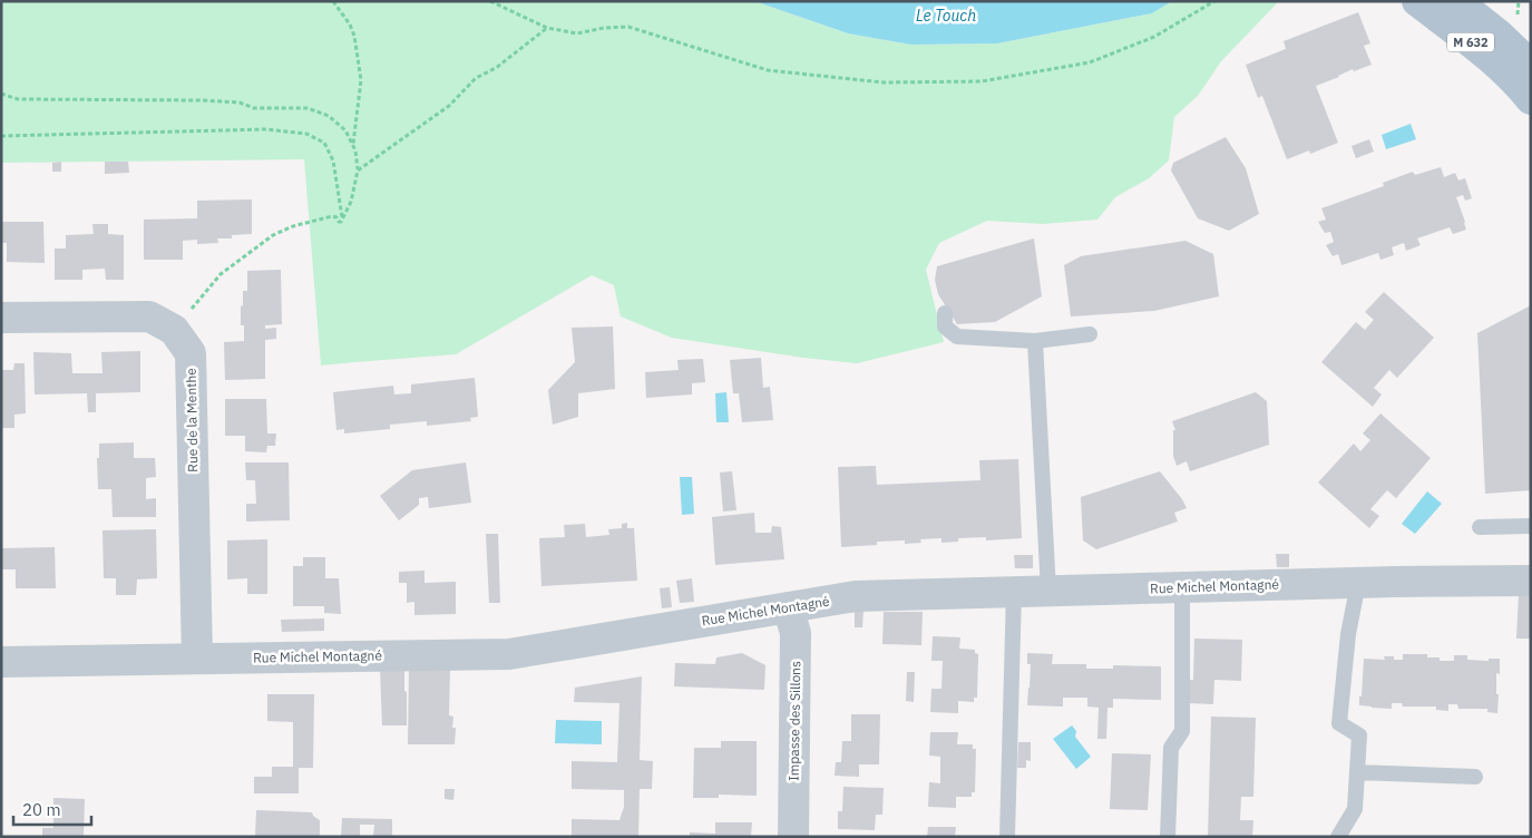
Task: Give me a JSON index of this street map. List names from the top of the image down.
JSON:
{
  "streets": {
    "main road": ["M 632"],
    "street": ["Rue de la Menthe", "Rue Michel Montagné", "Impasse des Sillons"]
  },
  "crossings": [
    ["Rue de la Menthe", "Rue Michel Montagné"],
    ["Rue Michel Montagné", "Impasse des Sillons"]
  ],
  "water": ["Le Touch"],
  "scale_bar": "20 m"
}
